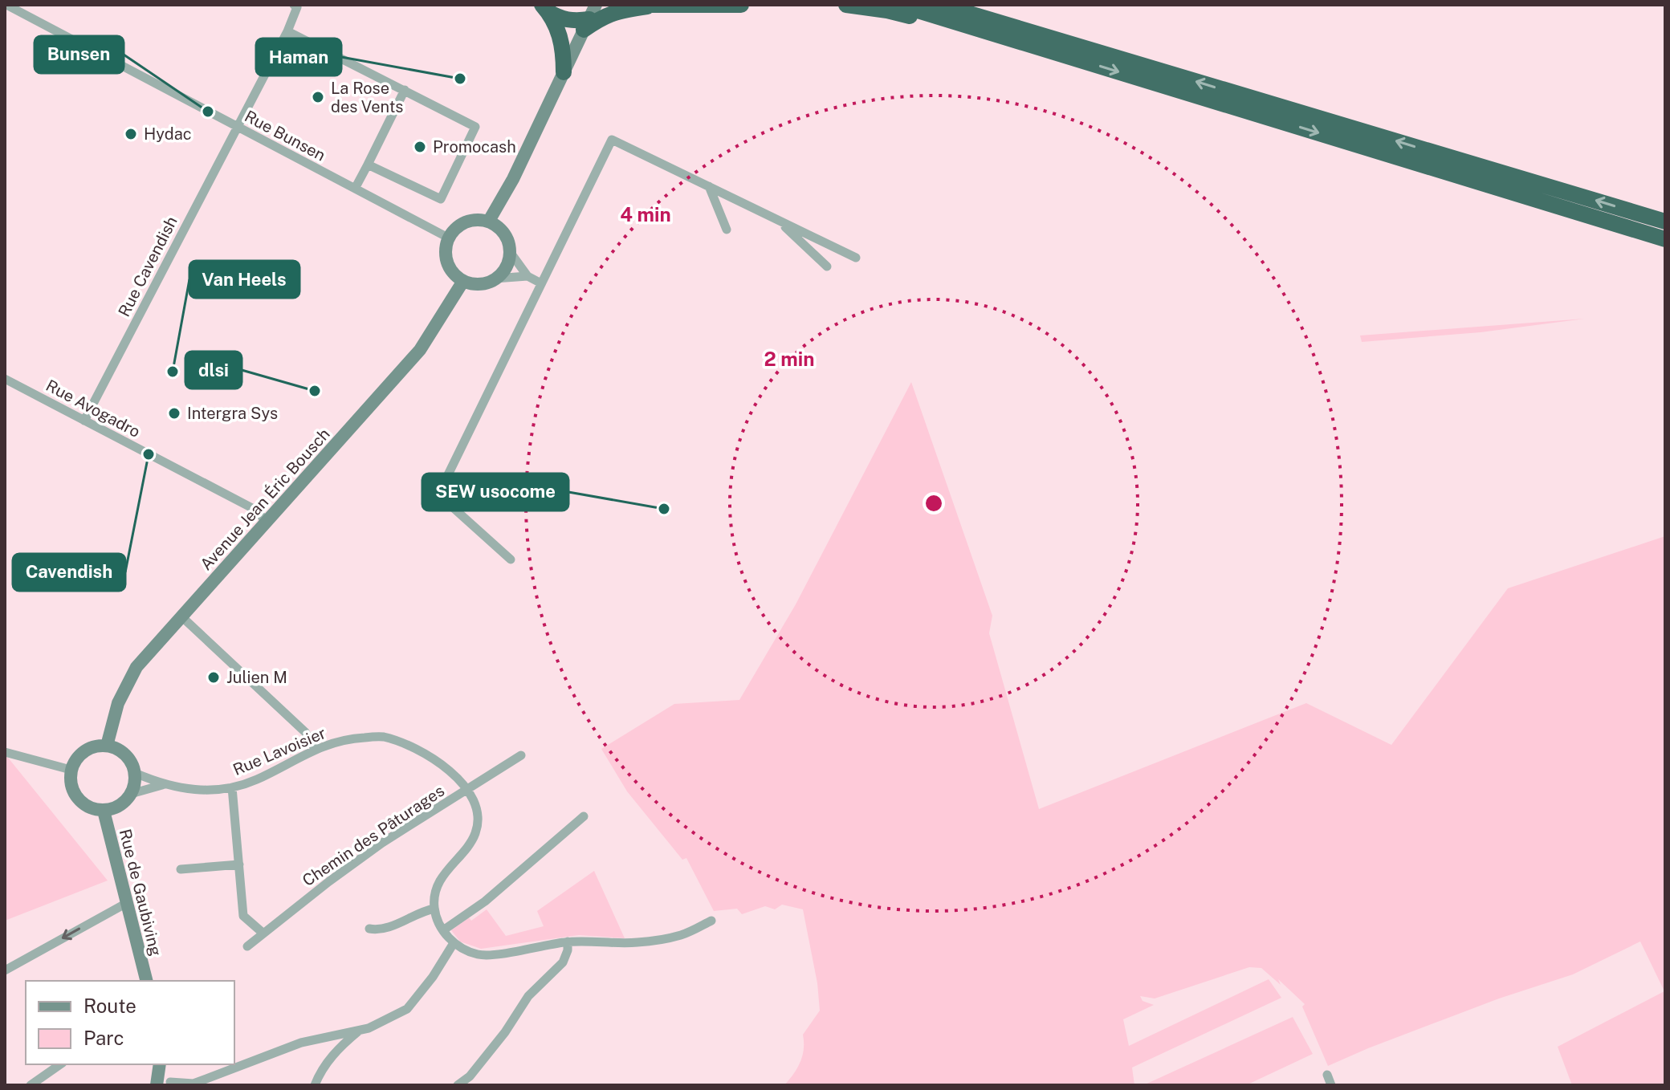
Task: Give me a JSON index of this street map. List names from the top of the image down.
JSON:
{
  "streets": {
    "main road": ["Avenue Jean Éric Bousch", "Rue de Gaubiving"],
    "street": [
      "Rue Bunsen",
      "Rue Cavendish",
      "Rue Avogadro",
      "Rue Lavoisier",
      "Chemin des Pâturages"
    ]
  },
  "crossings": [
    ["Rue Bunsen", "Rue Cavendish"],
    ["Rue Bunsen", "Avenue Jean Éric Bousch"],
    ["Rue Cavendish", "Rue Avogadro"],
    ["Rue Avogadro", "Avenue Jean Éric Bousch"],
    ["Avenue Jean Éric Bousch", "Rue Lavoisier"],
    ["Avenue Jean Éric Bousch", "Rue de Gaubiving"],
    ["Rue Lavoisier", "Chemin des Pâturages"],
    ["Rue Lavoisier", "Rue de Gaubiving"]
  ],
  "places": [
    "Haman",
    "La Rose des Vents",
    "Bunsen",
    "Hydac",
    "Promocash",
    "Van Heels",
    "dlsi",
    "Intergra Sys",
    "Cavendish",
    "SEW usocome",
    "Julien M"
  ],
  "legend": ["Route", "Parc"],
  "rings": ["4 min", "2 min"]
}
